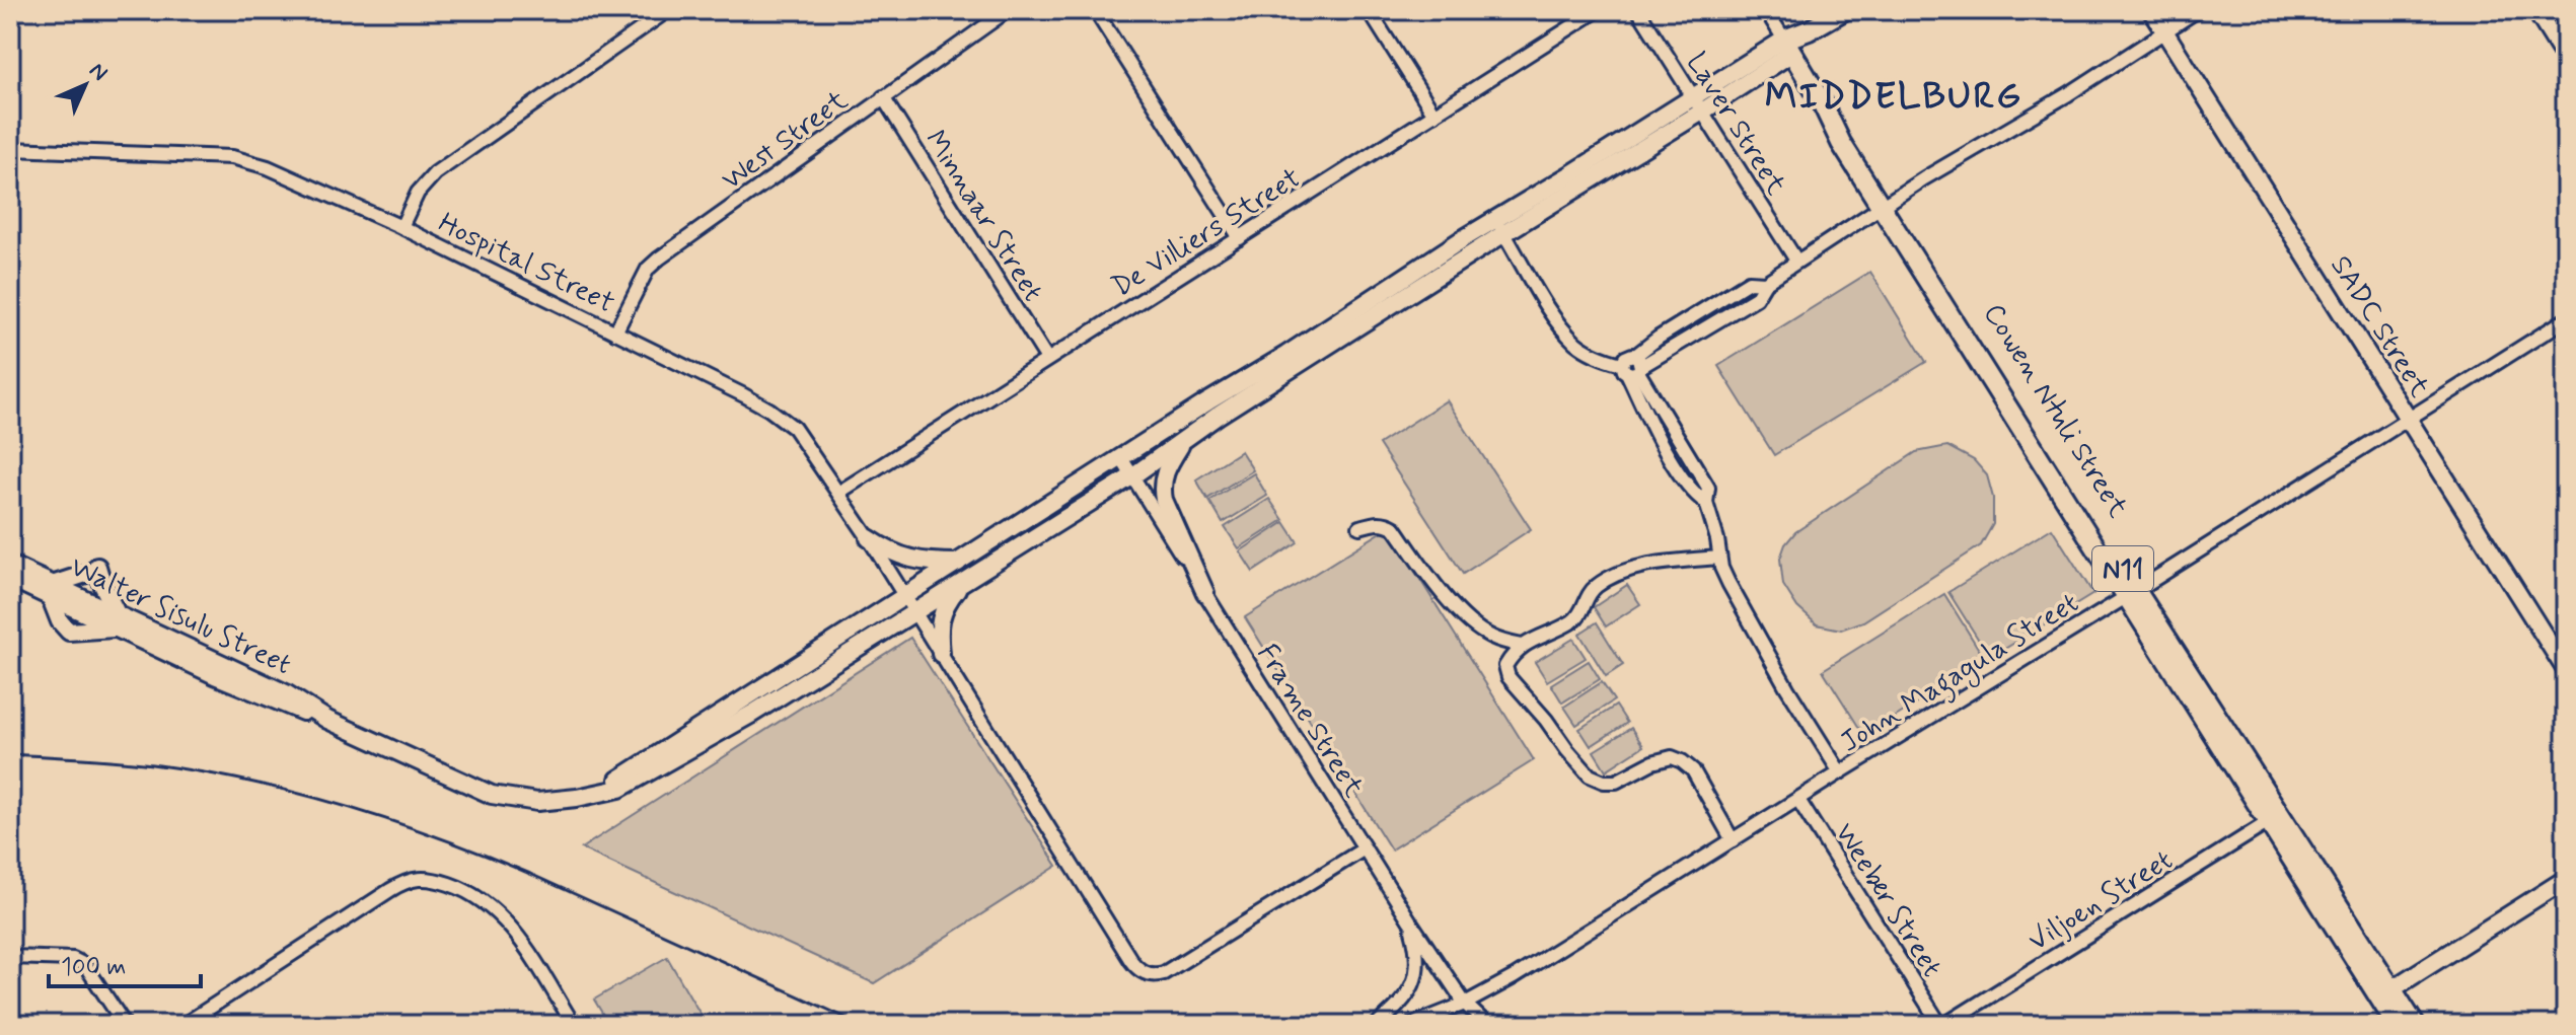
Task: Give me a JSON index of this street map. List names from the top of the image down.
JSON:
{
  "streets": {
    "highway": ["Cowen Ntuli Street", "N11"],
    "main road": ["SADC Street", "Walter Sisulu Street"],
    "street": [
      "Laver Street",
      "West Street",
      "Minnaar Street",
      "De Villiers Street",
      "Hospital Street",
      "John Magagula Street",
      "Frame Street",
      "Weeber Street",
      "Viljoen Street"
    ]
  },
  "crossings": [
    ["West Street", "Minnaar Street"],
    ["West Street", "Hospital Street"],
    ["Minnaar Street", "De Villiers Street"],
    ["De Villiers Street", "Hospital Street"],
    ["Hospital Street", "Walter Sisulu Street"],
    ["Hospital Street", "Frame Street"],
    ["SADC Street", "John Magagula Street"],
    ["Cowen Ntuli Street", "John Magagula Street"],
    ["Cowen Ntuli Street", "Viljoen Street"],
    ["Walter Sisulu Street", "Frame Street"],
    ["John Magagula Street", "Frame Street"],
    ["John Magagula Street", "Weeber Street"],
    ["Weeber Street", "Viljoen Street"]
  ],
  "districts": ["MIDDELBURG"],
  "scale_bar": "100 m",
  "north": "top right"
}
